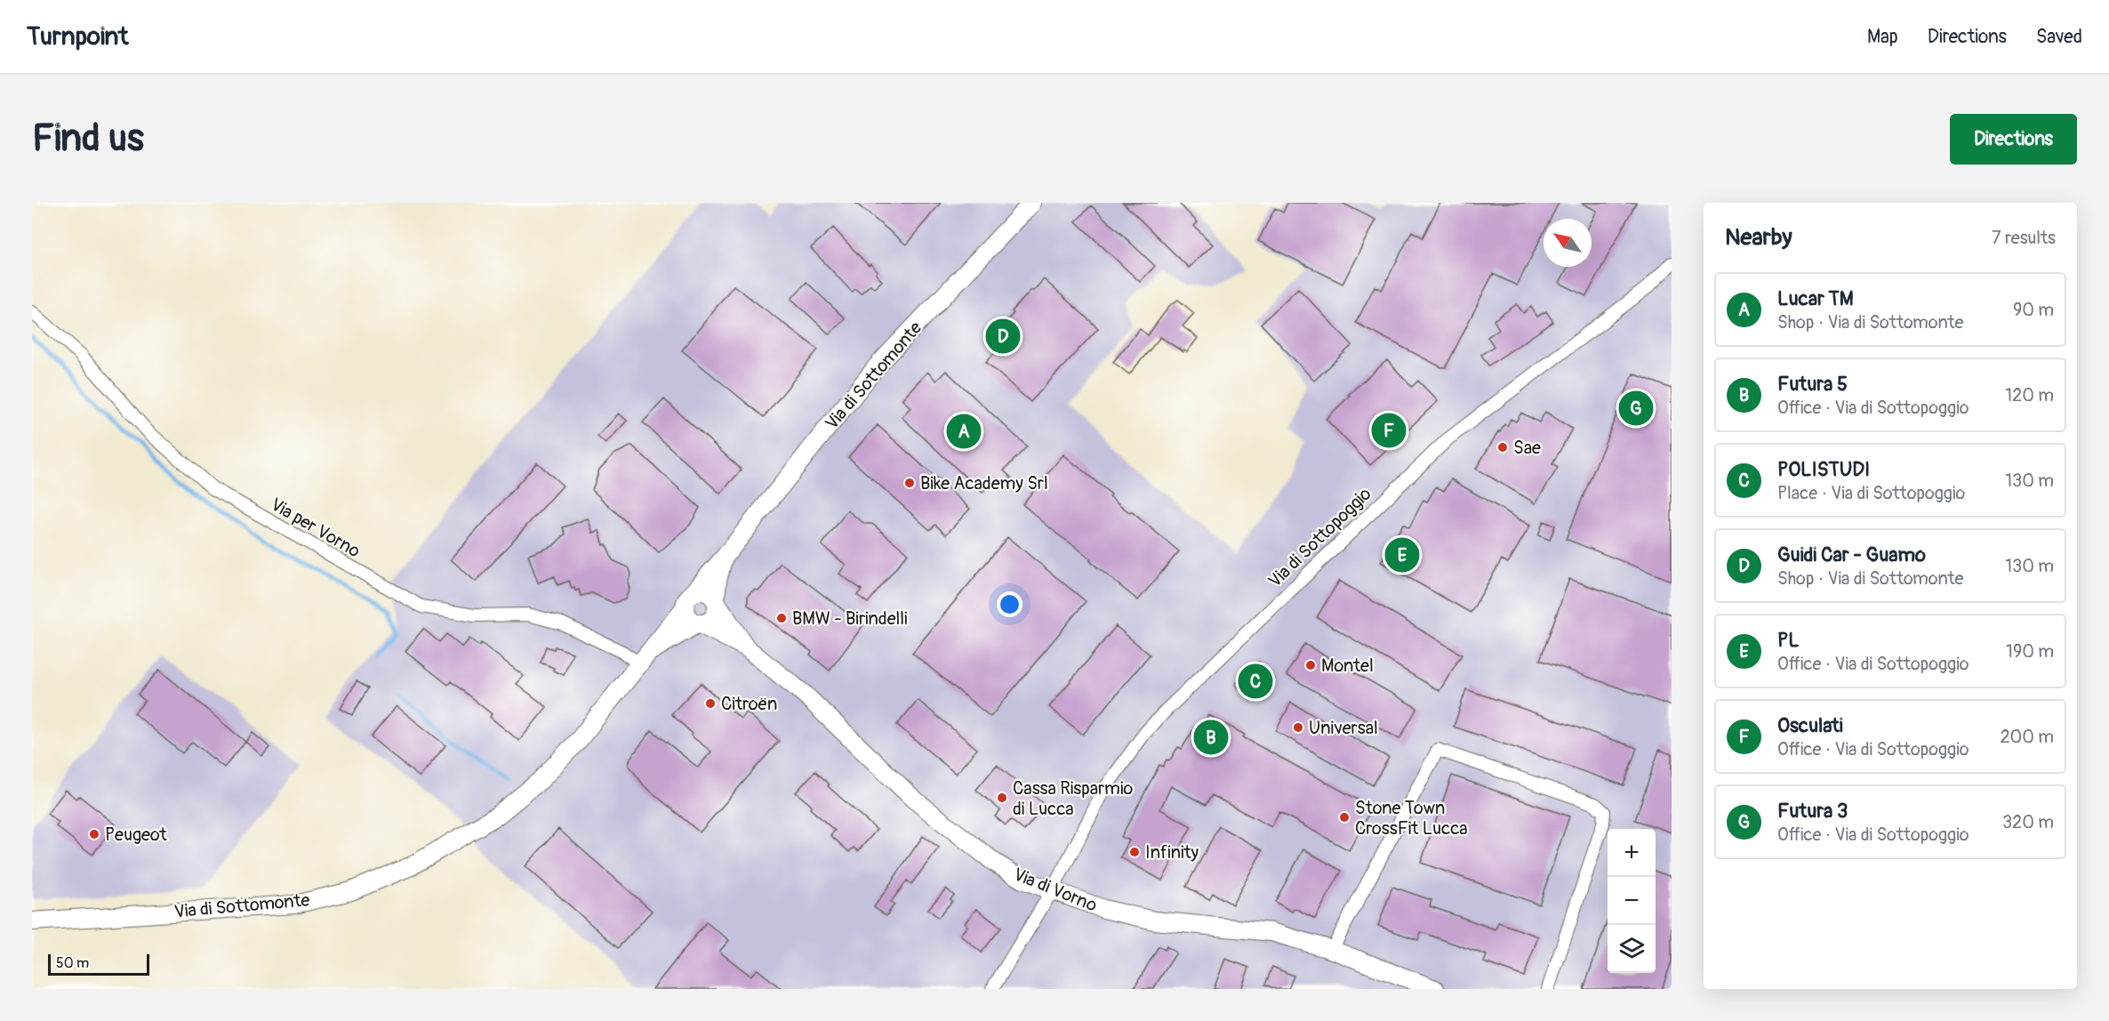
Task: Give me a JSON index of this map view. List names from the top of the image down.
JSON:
{
  "streets": {
    "main road": ["Via di Sottomonte", "Via di Vorno"],
    "street": ["Via per Vorno", "Via di Sottopoggio"]
  },
  "crossings": [
    ["Via di Sottomonte", "Via per Vorno"],
    ["Via di Sottomonte", "Via di Vorno"],
    ["Via di Sottopoggio", "Via di Vorno"]
  ],
  "places": [
    "Sae",
    "Bike Academy Srl",
    "BMW - Birindelli",
    "Montel",
    "Citroën",
    "Universal",
    "Cassa Risparmio di Lucca",
    "Stone Town CrossFit Lucca",
    "Peugeot",
    "Infinity"
  ],
  "scale_bar": "50 m",
  "north": "top left",
  "page": {
    "header": "Turnpoint",
    "nav": ["Map", "Directions", "Saved"],
    "buttons": "Directions",
    "title": "Find us",
    "heading": ["Nearby", "7 results"],
    "list": [
      {
        "mark": "A",
        "name": "Lucar TM",
        "note": "Shop · Via di Sottomonte",
        "value": "90 m"
      },
      {
        "mark": "B",
        "name": "Futura 5",
        "note": "Office · Via di Sottopoggio",
        "value": "120 m"
      },
      {
        "mark": "C",
        "name": "POLISTUDI",
        "note": "Place · Via di Sottopoggio",
        "value": "130 m"
      },
      {
        "mark": "D",
        "name": "Guidi Car - Guamo",
        "note": "Shop · Via di Sottomonte",
        "value": "130 m"
      },
      {
        "mark": "E",
        "name": "PL",
        "note": "Office · Via di Sottopoggio",
        "value": "190 m"
      },
      {
        "mark": "F",
        "name": "Osculati",
        "note": "Office · Via di Sottopoggio",
        "value": "200 m"
      },
      {
        "mark": "G",
        "name": "Futura 3",
        "note": "Office · Via di Sottopoggio",
        "value": "320 m"
      }
    ],
    "pins": [
      "D",
      "G",
      "F",
      "A",
      "E",
      "C",
      "B"
    ],
    "map_buttons": ["+", "−"],
    "scale": "50 m"
  }
}
